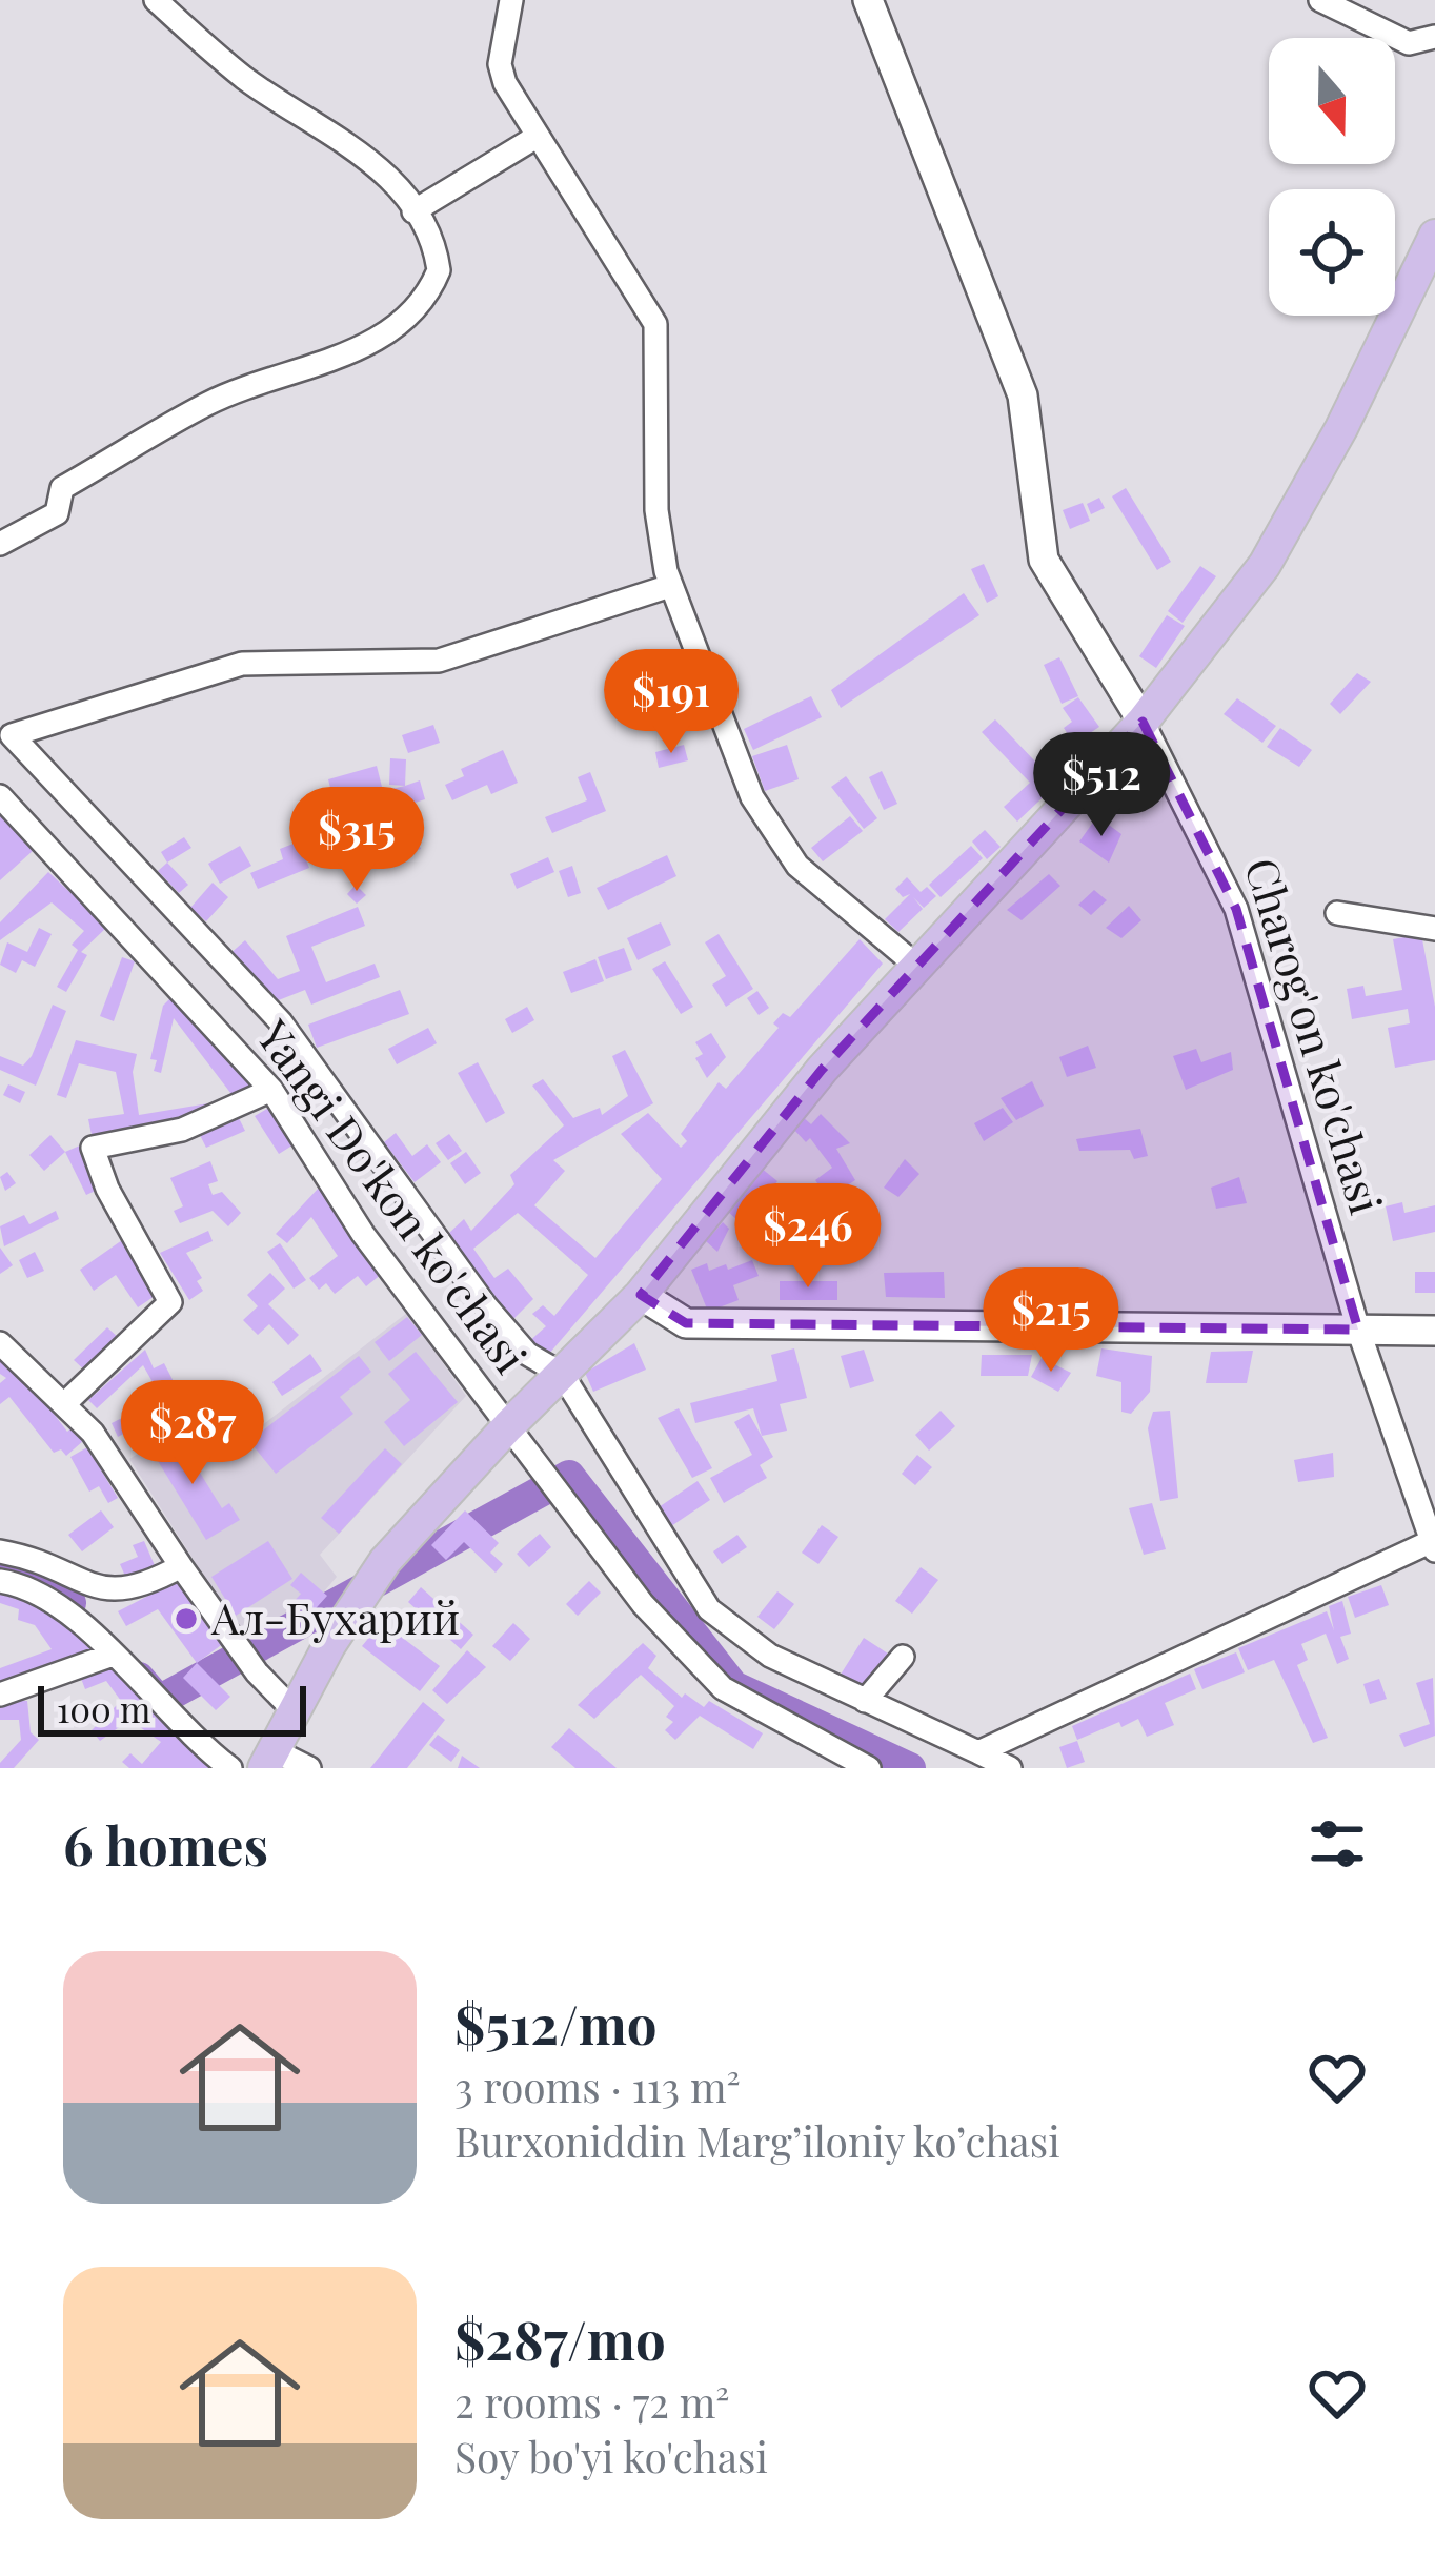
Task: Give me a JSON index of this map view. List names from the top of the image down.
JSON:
{
  "streets": {
    "main road": ["Charog'on ko'chasi"],
    "street": ["Yangi Do'kon ko'chasi"]
  },
  "places": ["Ал-Бухарий"],
  "scale_bar": "100 m",
  "north": "bottom",
  "page": {
    "price": [
      "$191",
      "$512",
      "$315",
      "$246",
      "$215",
      "$287"
    ],
    "scale": "100 m",
    "heading": "6 homes",
    "list": [
      {
        "name": "$512/mo",
        "note": "3 rooms · 113 m² · Burxoniddin Marg’iloniy ko’chasi"
      },
      {
        "name": "$287/mo",
        "note": "2 rooms · 72 m² · Soy bo'yi ko'chasi"
      }
    ]
  }
}
